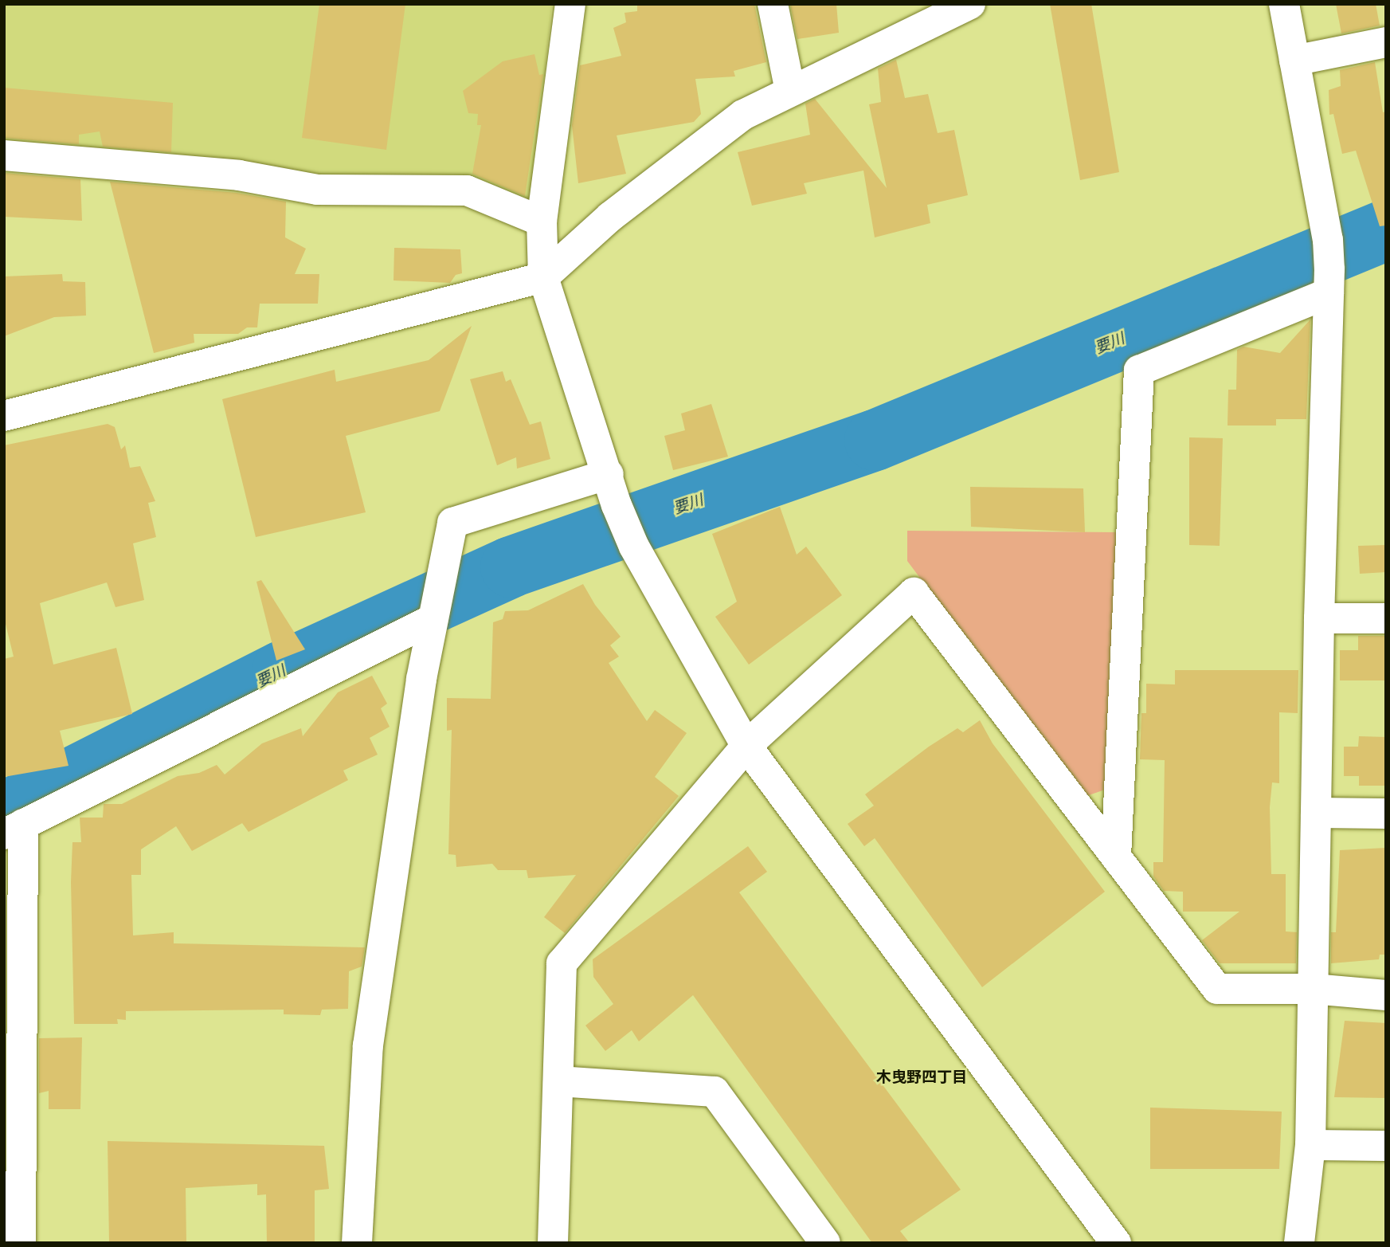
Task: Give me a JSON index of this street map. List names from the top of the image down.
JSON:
{
  "districts": ["木曳野四丁目"],
  "water": ["要川"]
}
